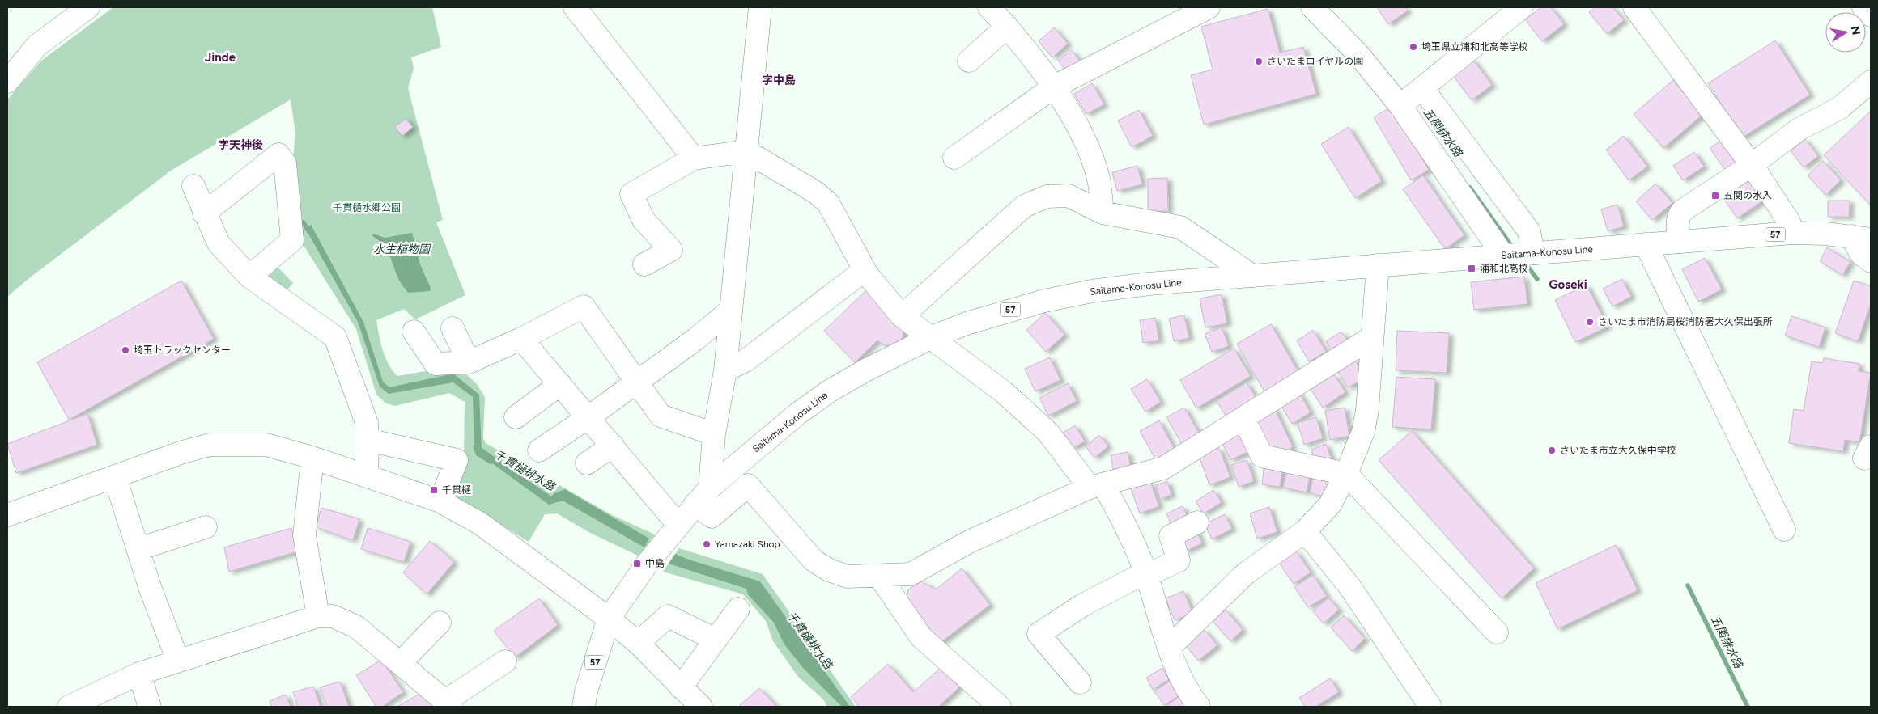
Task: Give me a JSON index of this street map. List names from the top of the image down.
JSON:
{
  "streets": {
    "street": ["57", "Saitama-Konosu Line"]
  },
  "districts": [
    "Jinde",
    "字中島",
    "字天神後",
    "Goseki"
  ],
  "water": ["五関排水路", "水生植物園", "千貫樋排水路"],
  "parks": ["千貫樋水郷公園"],
  "places": {
    "other": [
      "埼玉県立浦和北高等学校",
      "さいたまロイヤルの園",
      "さいたま市消防局桜消防署大久保出張所",
      "埼玉トラックセンター",
      "さいたま市立大久保中学校",
      "Yamazaki Shop"
    ],
    "transit": [
      "五関の水入",
      "浦和北高校",
      "千貫樋",
      "中島"
    ]
  },
  "north": "right"
}
